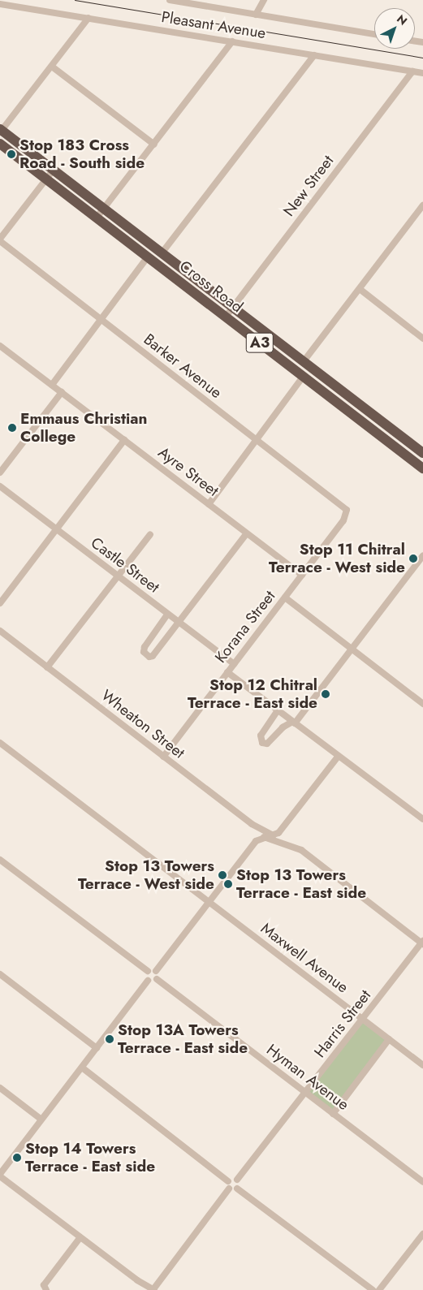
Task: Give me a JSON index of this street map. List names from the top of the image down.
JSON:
{
  "streets": {
    "highway": ["Cross Road", "A3"],
    "street": [
      "Pleasant Avenue",
      "New Street",
      "Barker Avenue",
      "Ayre Street",
      "Castle Street",
      "Korana Street",
      "Wheaton Street",
      "Maxwell Avenue",
      "Harris Street",
      "Hyman Avenue"
    ]
  },
  "crossings": [
    ["Pleasant Avenue", "New Street"],
    ["New Street", "Cross Road"],
    ["Barker Avenue", "Korana Street"],
    ["Ayre Street", "Korana Street"],
    ["Castle Street", "Korana Street"],
    ["Korana Street", "Wheaton Street"],
    ["Maxwell Avenue", "Harris Street"],
    ["Harris Street", "Hyman Avenue"]
  ],
  "places": [
    "Stop 183 Cross Road - South side",
    "Emmaus Christian College",
    "Stop 11 Chitral Terrace - West side",
    "Stop 12 Chitral Terrace - East side",
    "Stop 13 Towers Terrace - West side",
    "Stop 13 Towers Terrace - East side",
    "Stop 13A Towers Terrace - East side",
    "Stop 14 Towers Terrace - East side"
  ],
  "north": "top right"
}
